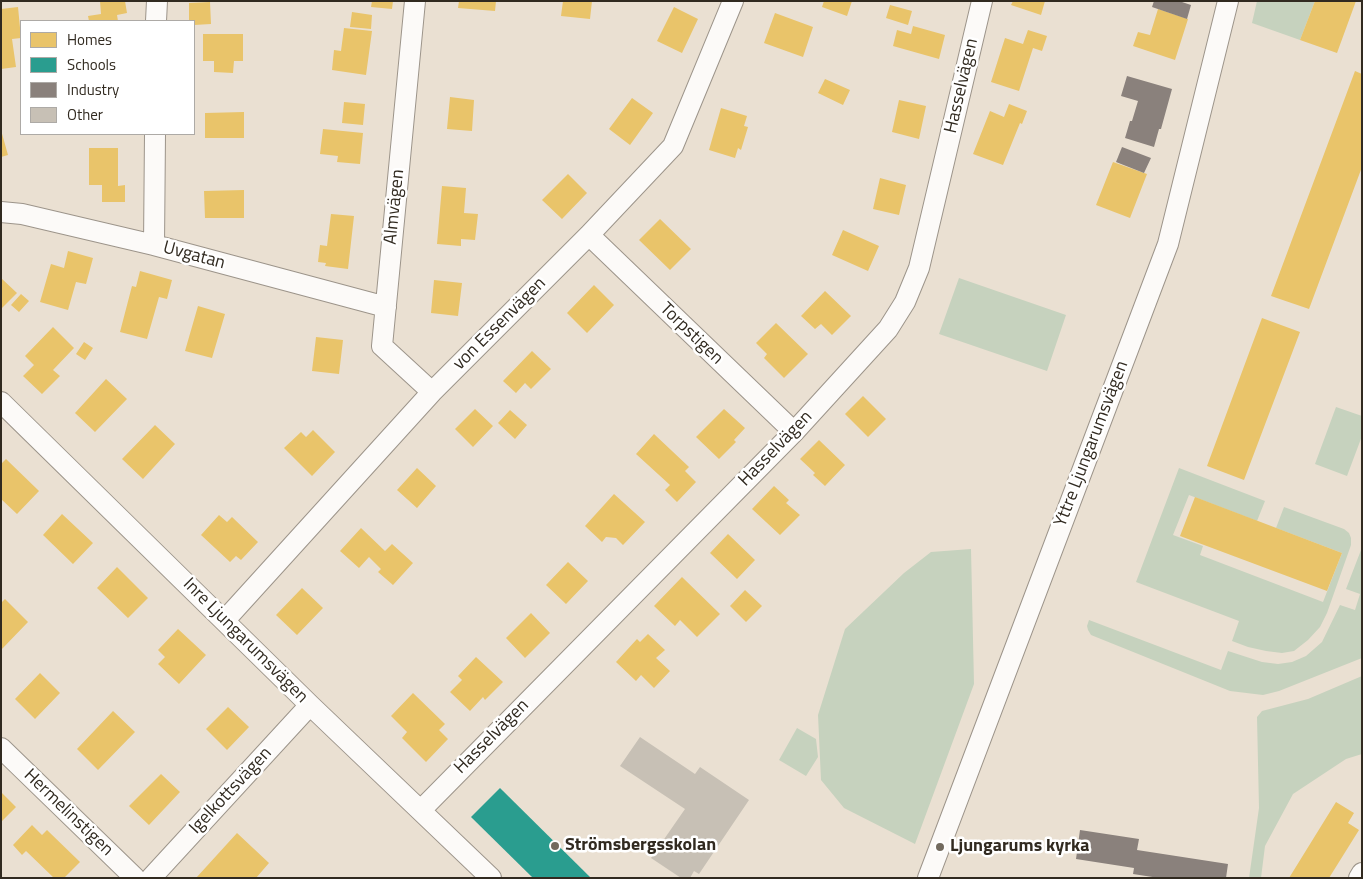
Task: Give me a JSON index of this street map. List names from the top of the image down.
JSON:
{
  "streets": {
    "street": [
      "Hasselvägen",
      "Almvägen",
      "Uvgatan",
      "von Essenvägen",
      "Torpstigen",
      "Yttre Ljungarumsvägen",
      "Inre Ljungarumsvägen",
      "Igelkottsvägen",
      "Hermelinstigen"
    ]
  },
  "crossings": [
    ["Hasselvägen", "Torpstigen"],
    ["Hasselvägen", "Inre Ljungarumsvägen"],
    ["Almvägen", "Uvgatan"],
    ["Almvägen", "von Essenvägen"],
    ["von Essenvägen", "Torpstigen"],
    ["von Essenvägen", "Inre Ljungarumsvägen"],
    ["Inre Ljungarumsvägen", "Igelkottsvägen"]
  ],
  "places": ["Strömsbergsskolan", "Ljungarums kyrka"],
  "legend": [
    "Homes",
    "Schools",
    "Industry",
    "Other"
  ]
}
